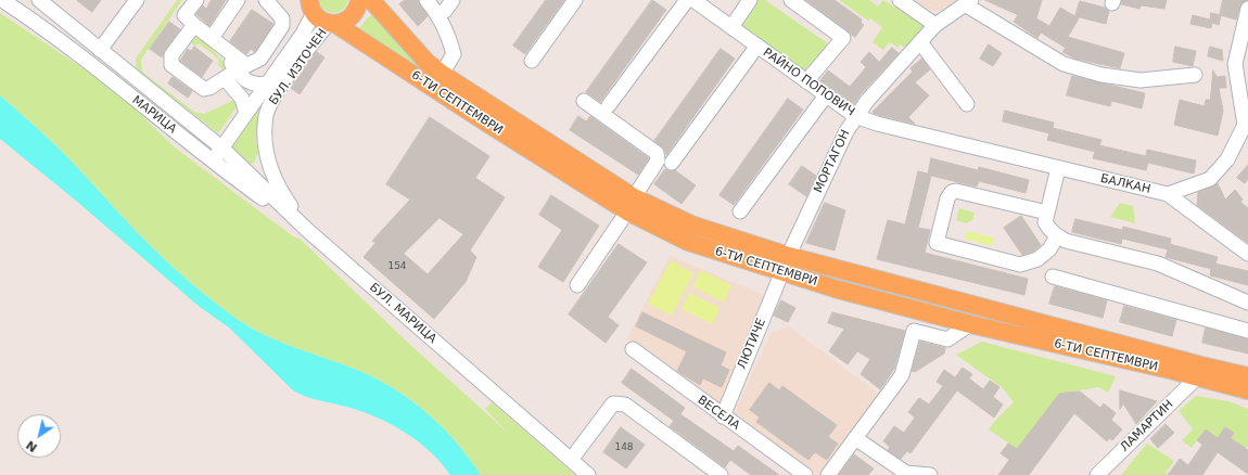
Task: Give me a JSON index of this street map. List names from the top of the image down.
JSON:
{
  "streets": {
    "main road": ["6-ТИ СЕПТЕМВРИ"],
    "street": [
      "БУЛ. ИЗТОЧЕН",
      "РАЙНО ПОПОВИЧ",
      "МАРИЦА",
      "МОРТАГОН",
      "БАЛКАН",
      "БУЛ. МАРИЦА",
      "ЛЮТИЧЕ",
      "ВЕСЕЛА",
      "ЛАМАРТИН"
    ]
  },
  "crossings": [
    ["БУЛ. ИЗТОЧЕН", "6-ТИ СЕПТЕМВРИ"],
    ["БУЛ. ИЗТОЧЕН", "МАРИЦА"],
    ["БУЛ. ИЗТОЧЕН", "БУЛ. МАРИЦА"],
    ["РАЙНО ПОПОВИЧ", "МОРТАГОН"],
    ["РАЙНО ПОПОВИЧ", "БАЛКАН"],
    ["6-ТИ СЕПТЕМВРИ", "МОРТАГОН"],
    ["6-ТИ СЕПТЕМВРИ", "ЛЮТИЧЕ"],
    ["6-ТИ СЕПТЕМВРИ", "ЛАМАРТИН"],
    ["МАРИЦА", "БУЛ. МАРИЦА"],
    ["МОРТАГОН", "ЛЮТИЧЕ"],
    ["ЛЮТИЧЕ", "ВЕСЕЛА"]
  ],
  "house_numbers": ["154", "148"],
  "north": "bottom left"
}
